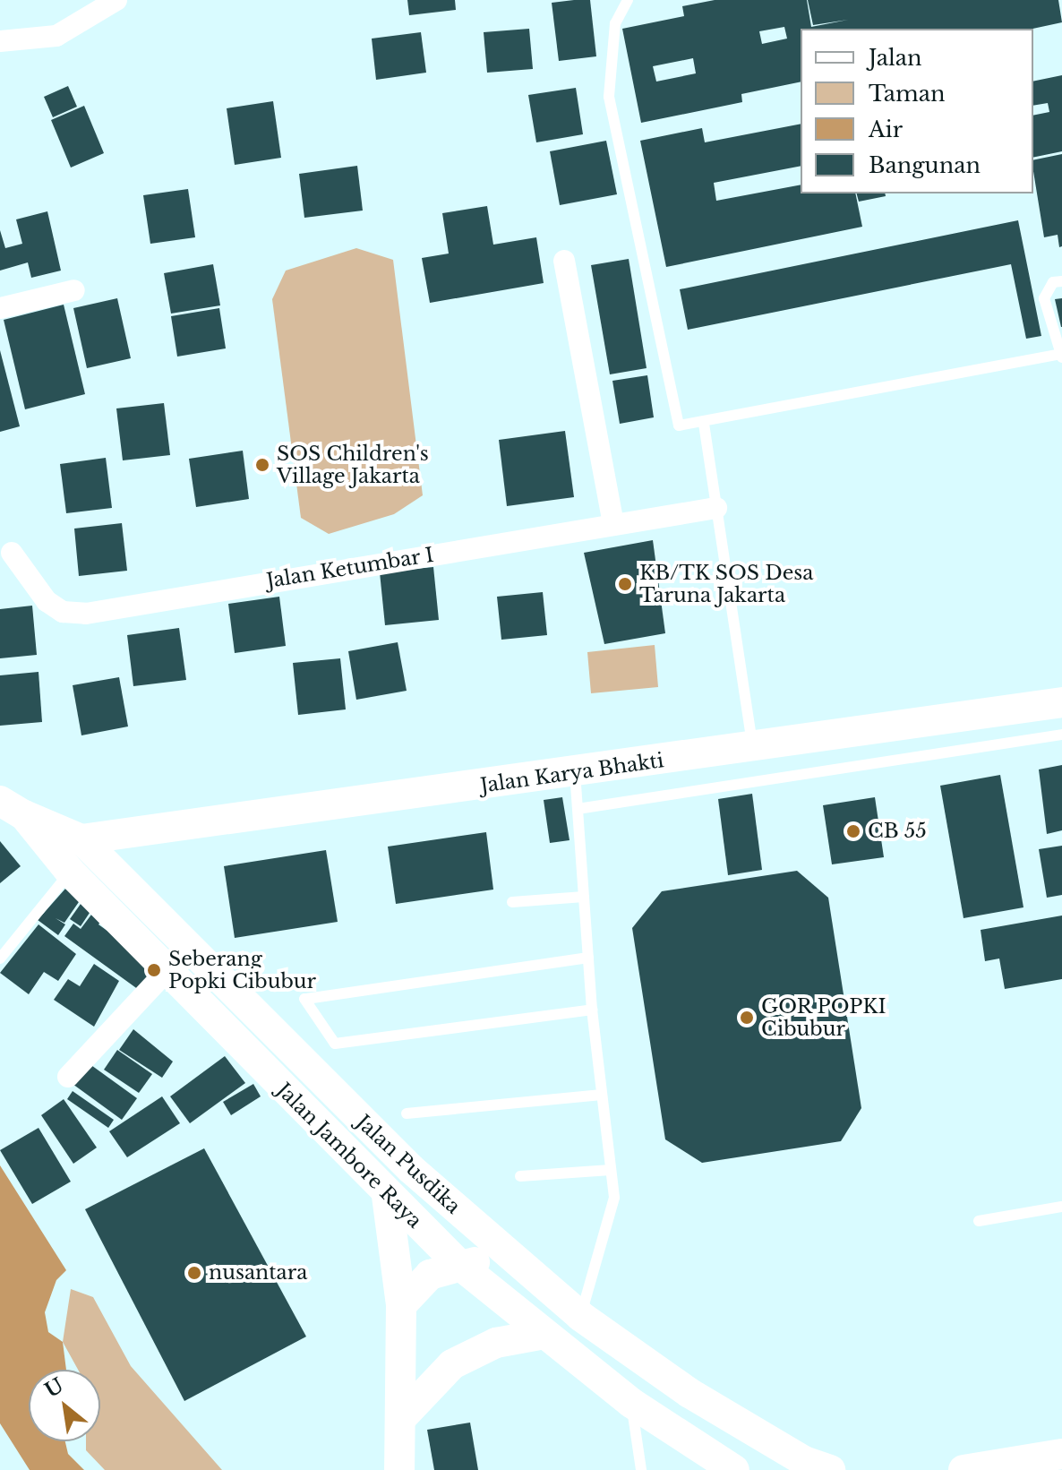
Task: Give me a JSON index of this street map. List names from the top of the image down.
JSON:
{
  "streets": {
    "street": [
      "Jalan Ketumbar I",
      "Jalan Karya Bhakti",
      "Jalan Jambore Raya",
      "Jalan Pusdika"
    ]
  },
  "crossings": [
    ["Jalan Karya Bhakti", "Jalan Pusdika"],
    ["Jalan Jambore Raya", "Jalan Pusdika"]
  ],
  "places": [
    "SOS Children's Village Jakarta",
    "KB/TK SOS Desa Taruna Jakarta",
    "CB 55",
    "Seberang Popki Cibubur",
    "GOR POPKI Cibubur",
    "nusantara"
  ],
  "legend": [
    "Jalan",
    "Taman",
    "Air",
    "Bangunan"
  ],
  "north": "top left"
}
